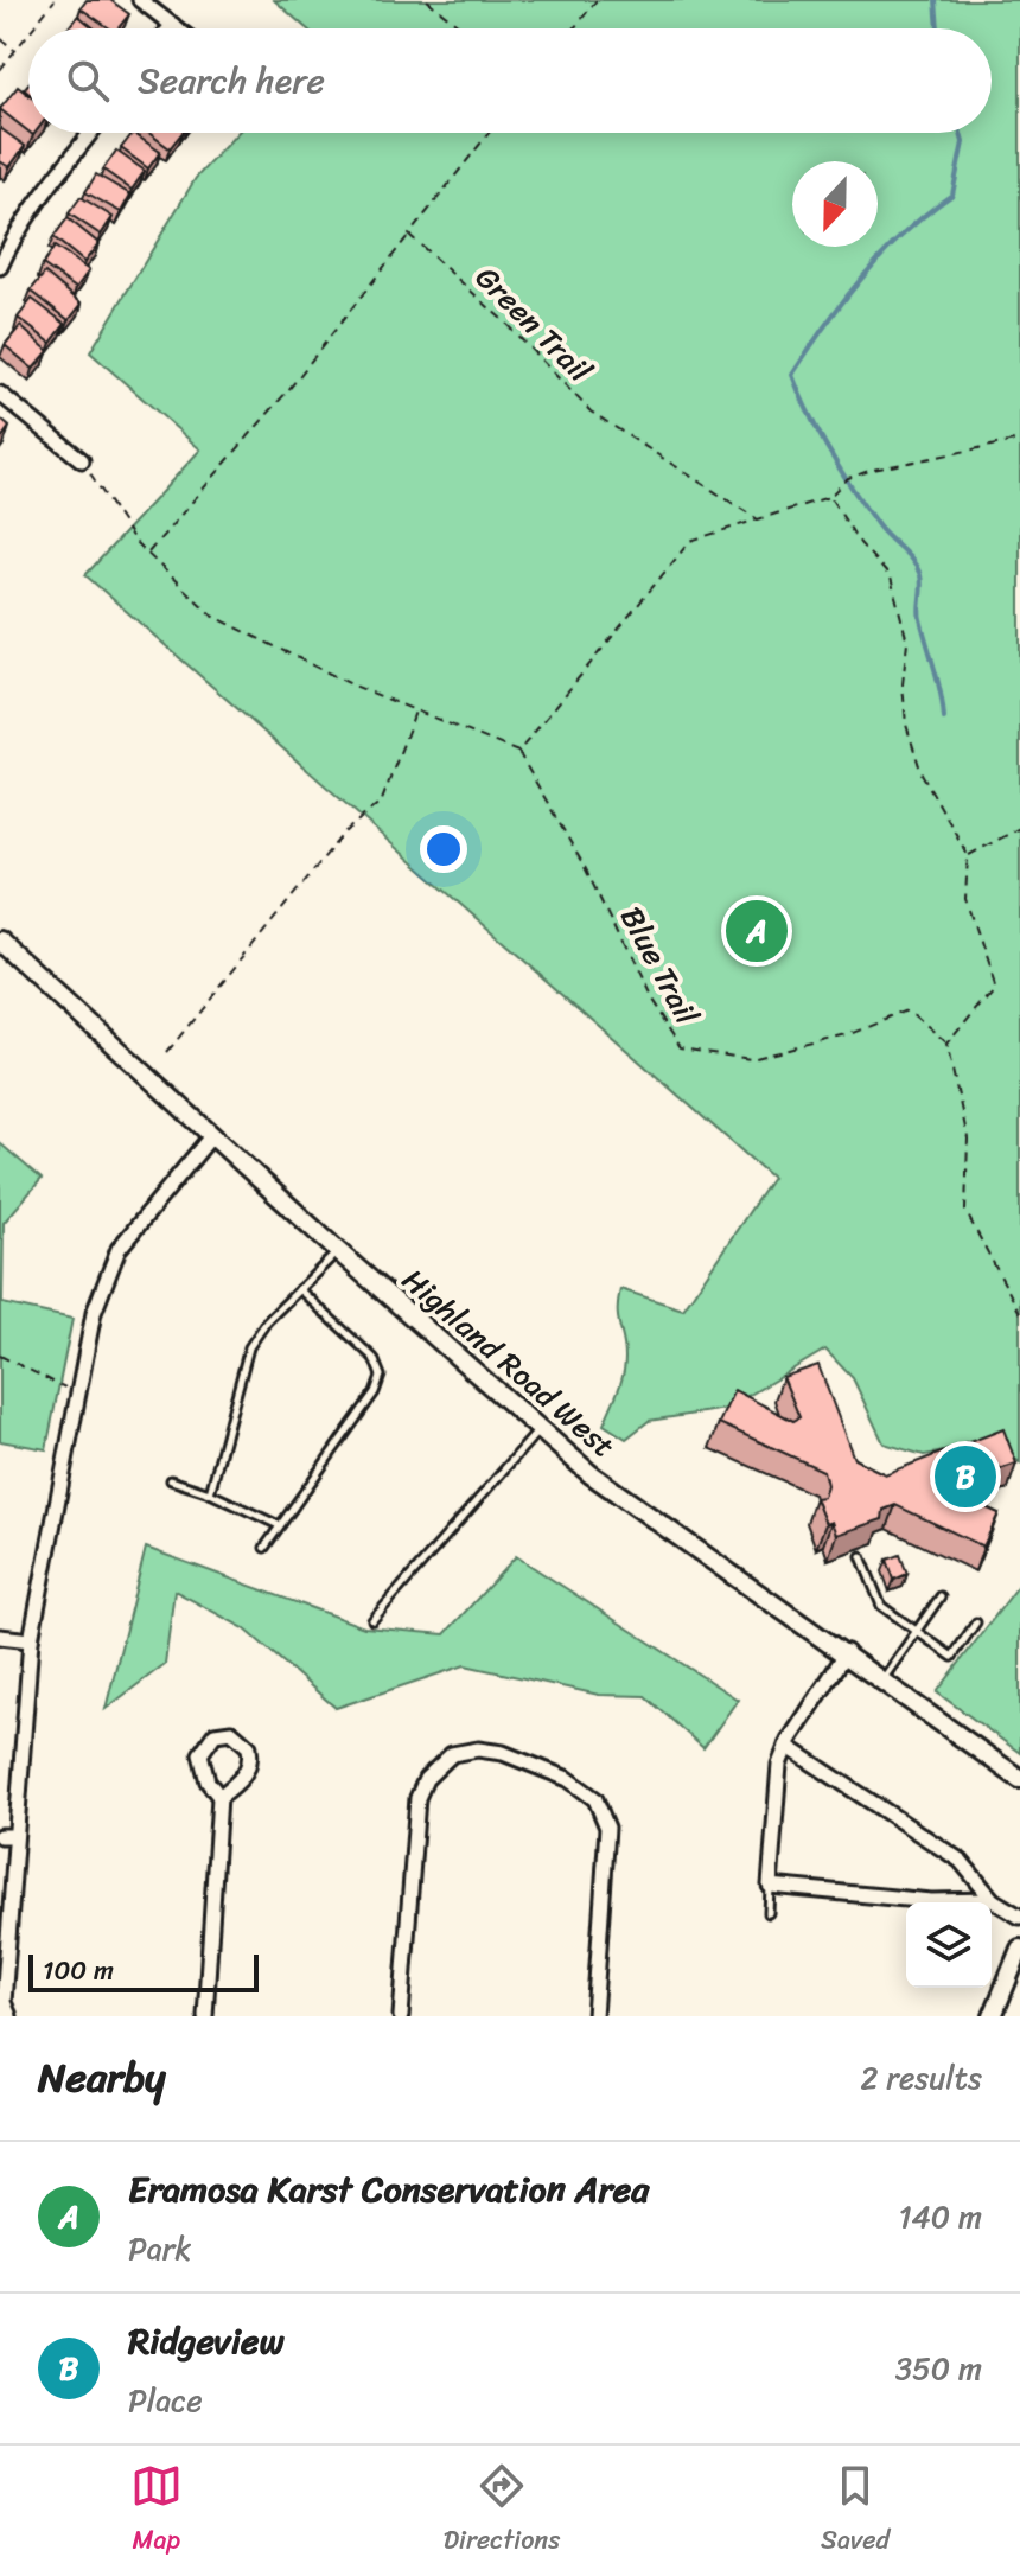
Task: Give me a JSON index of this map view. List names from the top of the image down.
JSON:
{
  "streets": {
    "street": ["Highland Road West"],
    "path": ["Green Trail", "Blue Trail"]
  },
  "scale_bar": "100 m",
  "north": "bottom",
  "page": {
    "search": "Search here",
    "pins": ["A", "B"],
    "scale": "100 m",
    "heading": ["Nearby", "2 results"],
    "list": [
      {
        "mark": "A",
        "name": "Eramosa Karst Conservation Area",
        "note": "Park",
        "value": "140 m"
      },
      {
        "mark": "B",
        "name": "Ridgeview",
        "note": "Place",
        "value": "350 m"
      }
    ],
    "nav": ["Map", "Directions", "Saved"]
  }
}
